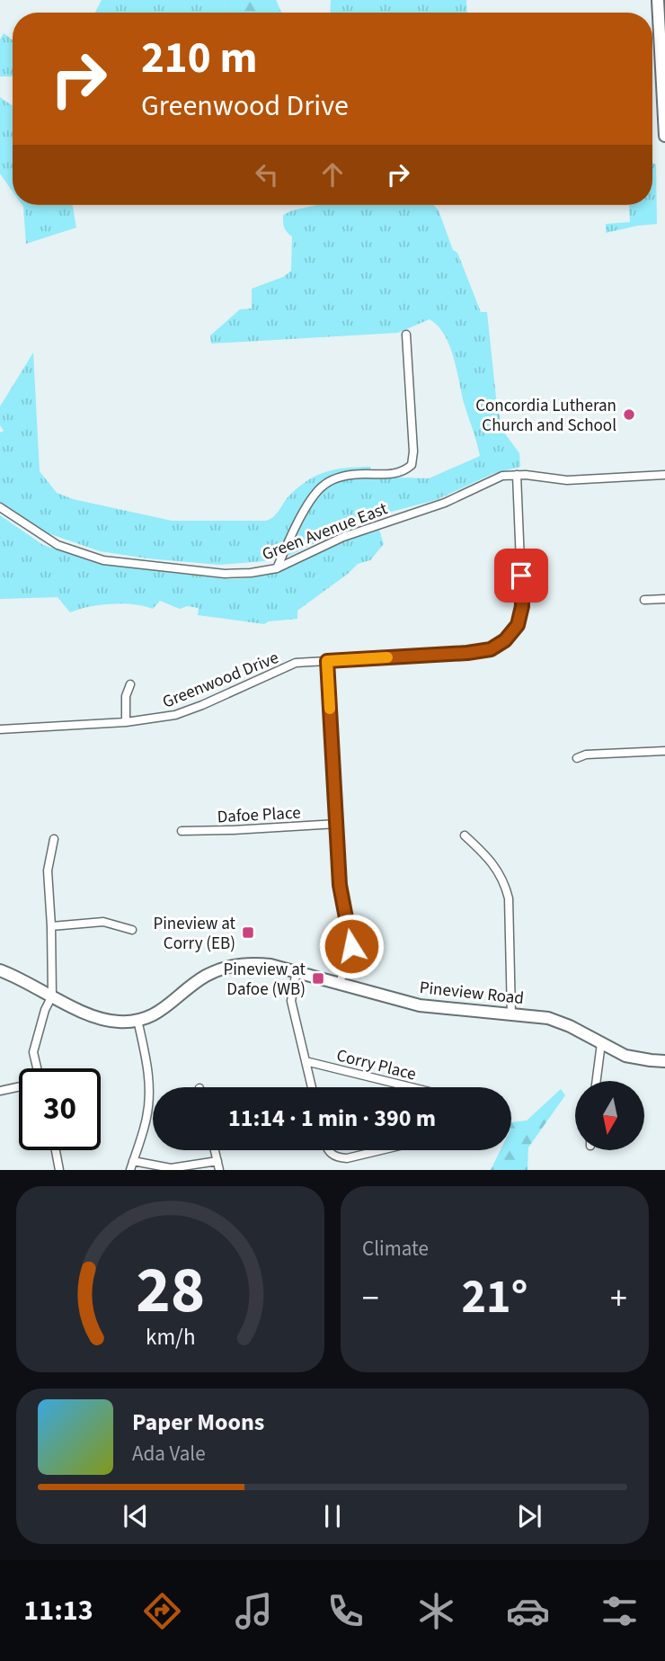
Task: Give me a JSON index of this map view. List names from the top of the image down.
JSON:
{
  "streets": {
    "street": [
      "Green Avenue East",
      "Greenwood Drive",
      "Dafoe Place",
      "Pineview Road",
      "Corry Place"
    ]
  },
  "crossings": [
    ["Green Avenue East", "Greenwood Drive"]
  ],
  "places": {
    "other": ["Concordia Lutheran Church and School"],
    "transit": ["Pineview at Corry (EB)", "Pineview at Dafoe (WB)"]
  },
  "north": "bottom",
  "page": {
    "turn": ["210 m", "Greenwood Drive"],
    "limit": "30",
    "trip": "11:14 · 1 min · 390 m",
    "tile": "Climate",
    "heat": ["−", "21°", "+"],
    "song": ["Paper Moons", "Ada Vale"],
    "tabs": "11:13",
    "gauge": ["28", "km/h"]
  }
}
